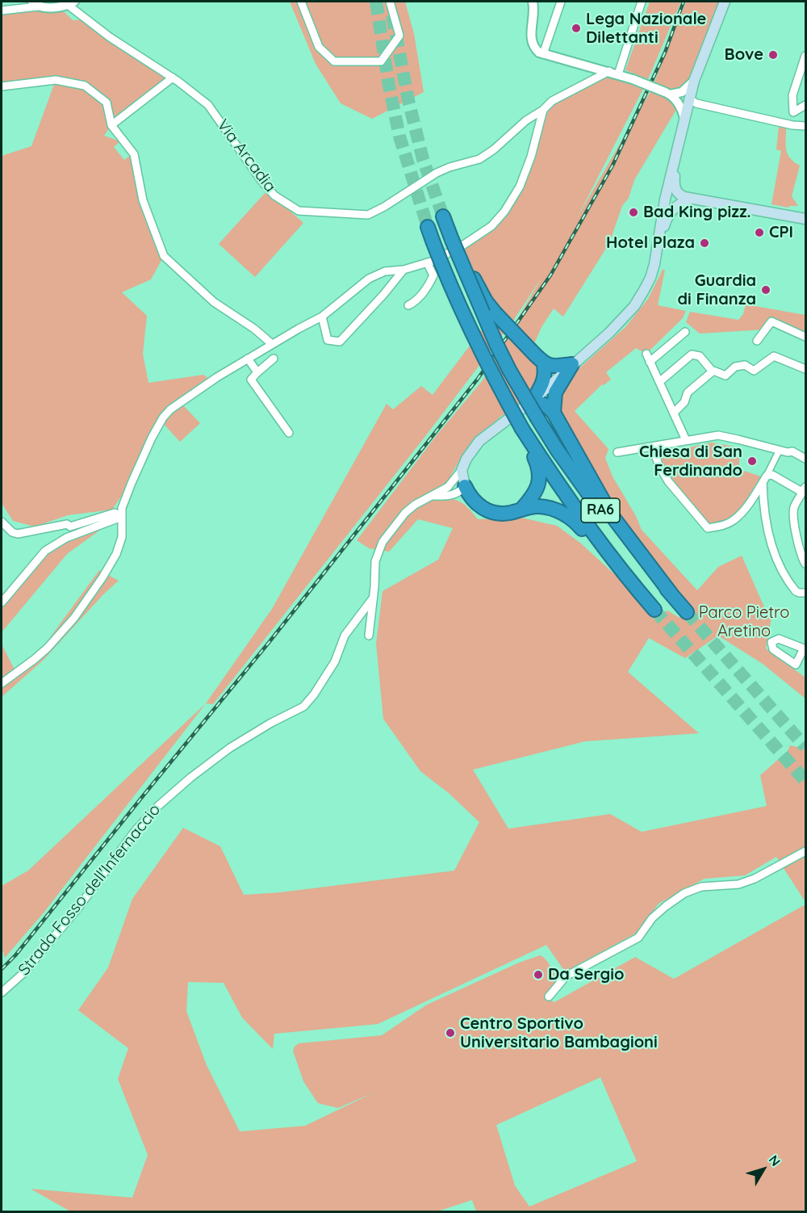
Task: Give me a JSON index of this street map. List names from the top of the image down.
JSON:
{
  "streets": {
    "highway": ["RA6"],
    "street": ["Via Arcadia", "Strada Fosso dell'Infernaccio"]
  },
  "parks": ["Parco Pietro Aretino"],
  "places": [
    "Lega Nazionale Dilettanti",
    "Bove",
    "Bad King pizz.",
    "CPI",
    "Hotel Plaza",
    "Guardia di Finanza",
    "Chiesa di San Ferdinando",
    "Da Sergio",
    "Centro Sportivo Universitario Bambagioni"
  ],
  "north": "top right"
}
